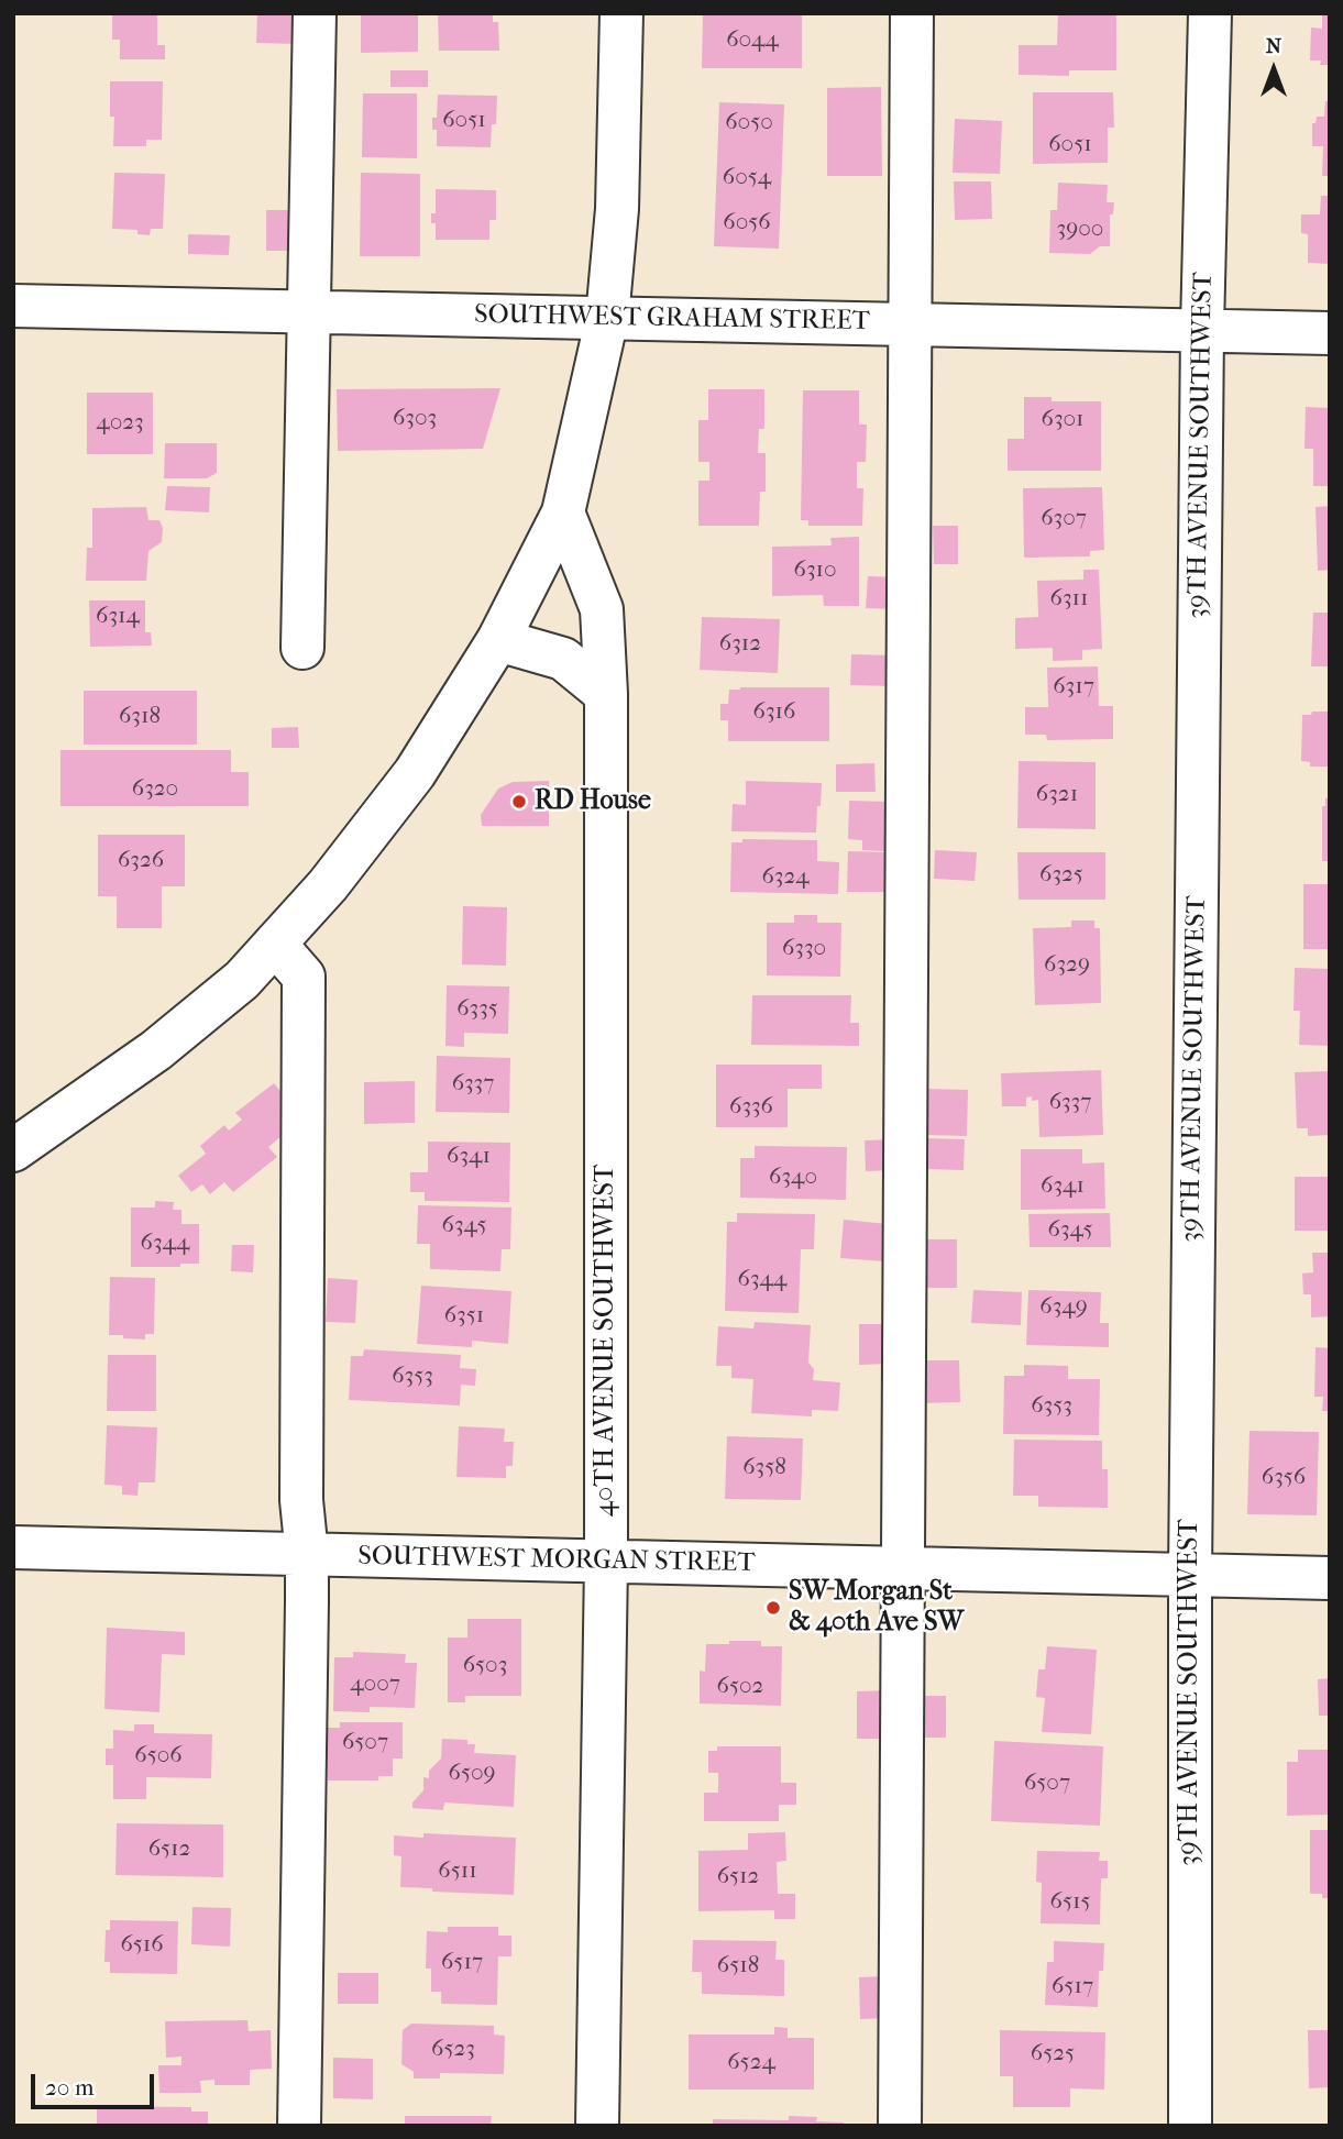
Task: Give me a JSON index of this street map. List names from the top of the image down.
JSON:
{
  "streets": {
    "street": [
      "SOUTHWEST GRAHAM STREET",
      "39TH AVENUE SOUTHWEST",
      "40TH AVENUE SOUTHWEST",
      "SOUTHWEST MORGAN STREET"
    ]
  },
  "crossings": [
    ["SOUTHWEST GRAHAM STREET", "39TH AVENUE SOUTHWEST"],
    ["39TH AVENUE SOUTHWEST", "SOUTHWEST MORGAN STREET"],
    ["40TH AVENUE SOUTHWEST", "SOUTHWEST MORGAN STREET"]
  ],
  "places": ["RD House", "SW Morgan St & 40th Ave SW"],
  "house_numbers": [
    "6044",
    "6051",
    "6050",
    "6051",
    "6054",
    "6056",
    "3900",
    "6303",
    "6301",
    "4023",
    "6307",
    "6310",
    "6311",
    "6314",
    "6312",
    "6317",
    "6316",
    "6318",
    "6320",
    "6321",
    "6326",
    "6325",
    "6324",
    "6330",
    "6329",
    "6335",
    "6337",
    "6337",
    "6336",
    "6341",
    "6340",
    "6341",
    "6345",
    "6345",
    "6344",
    "6344",
    "6349",
    "6351",
    "6353",
    "6353",
    "6358",
    "6356",
    "6503",
    "4007",
    "6502",
    "6507",
    "6506",
    "6509",
    "6507",
    "6512",
    "6511",
    "6512",
    "6515",
    "6516",
    "6517",
    "6518",
    "6517",
    "6523",
    "6525",
    "6524"
  ],
  "scale_bar": "20 m",
  "north": "top"
}
